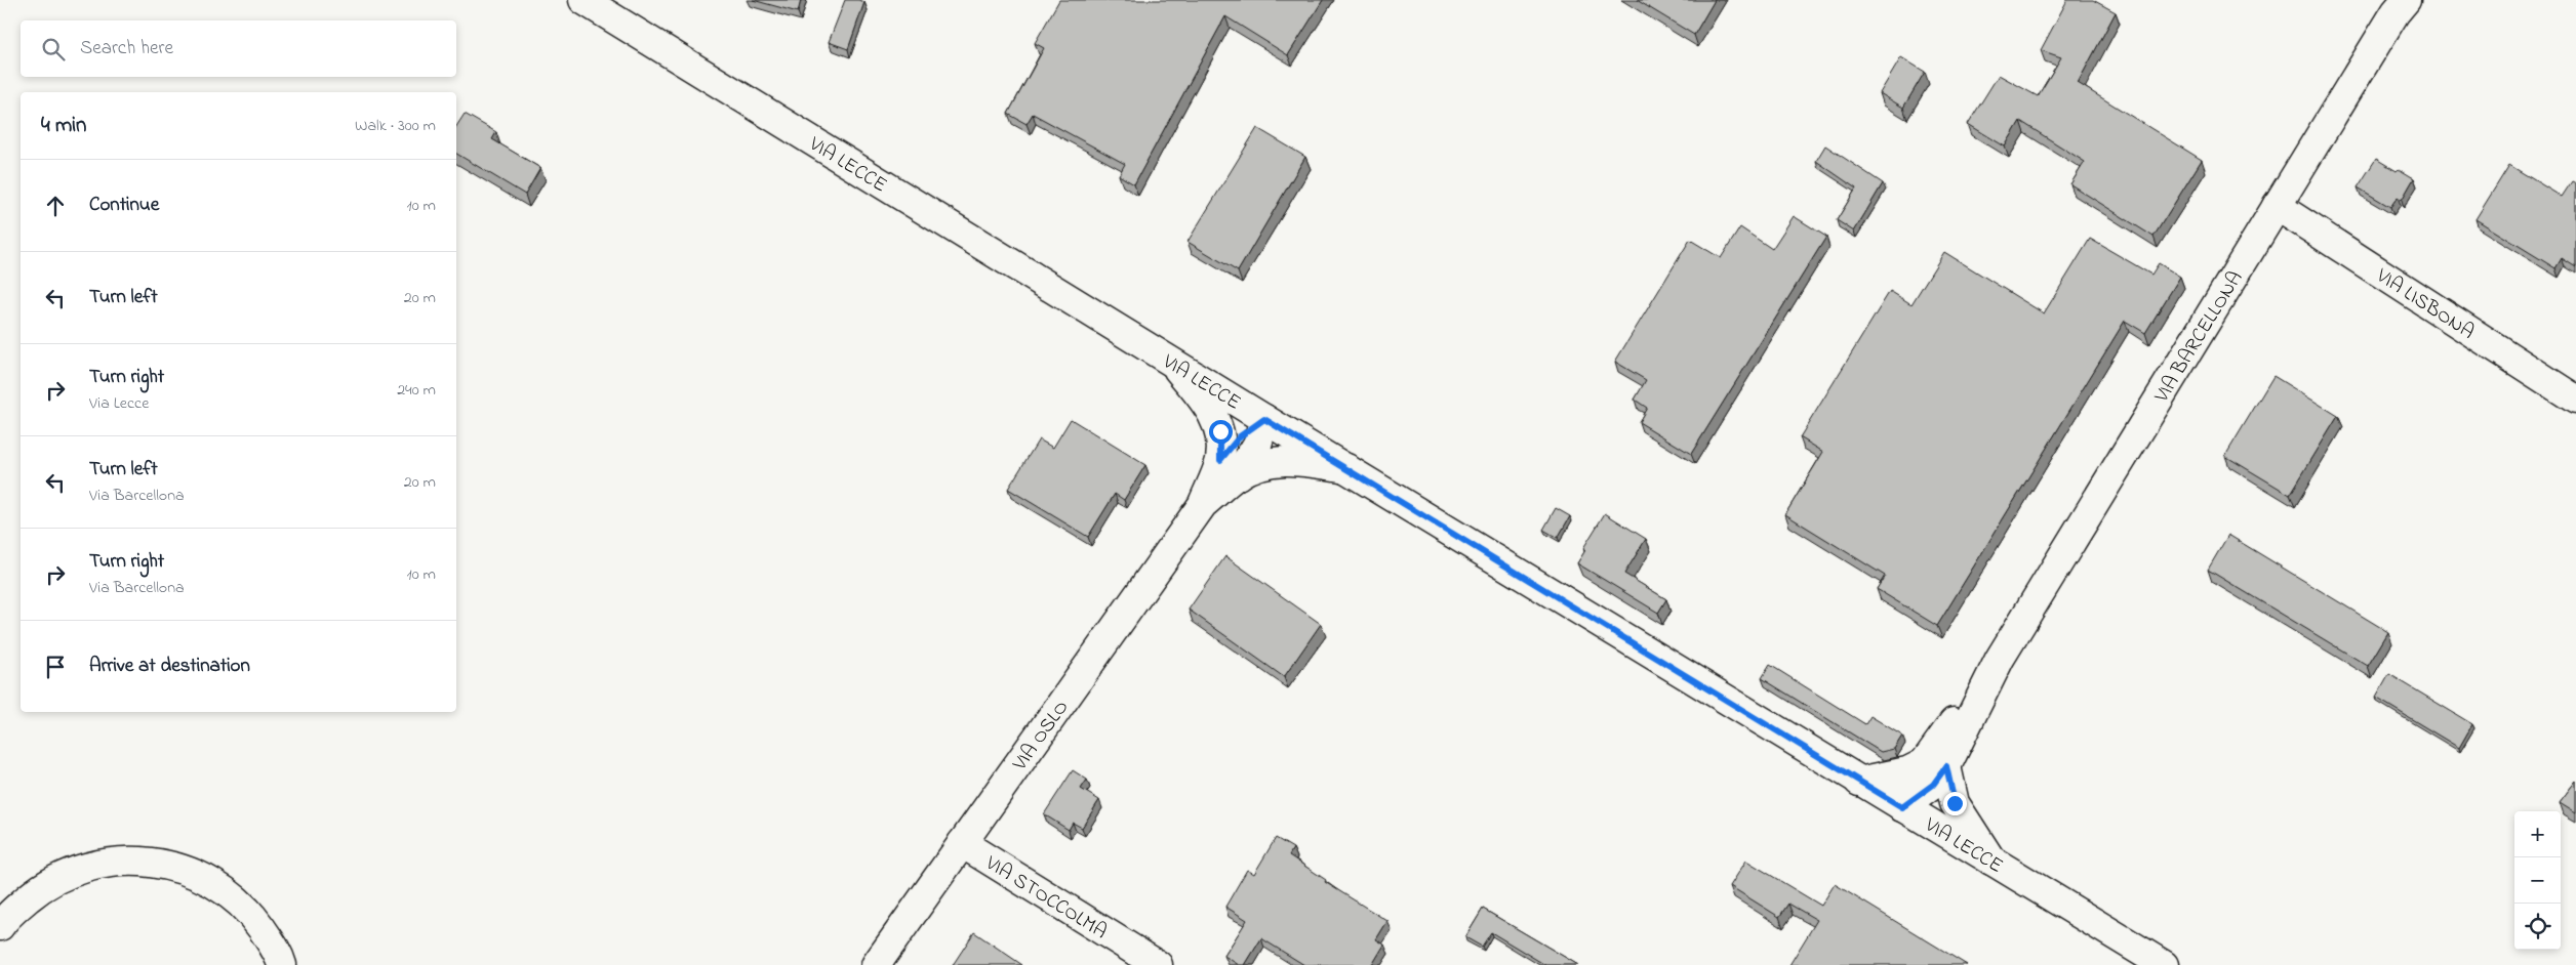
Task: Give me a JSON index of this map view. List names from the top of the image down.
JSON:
{
  "streets": {
    "street": [
      "VIA LECCE",
      "VIA LISBONA",
      "VIA BARCELLONA",
      "VIA OSLO",
      "VIA STOCCOLMA"
    ]
  },
  "crossings": [
    ["VIA LECCE", "VIA BARCELLONA"],
    ["VIA LISBONA", "VIA BARCELLONA"],
    ["VIA OSLO", "VIA STOCCOLMA"]
  ],
  "page": {
    "search": "Search here",
    "heading": ["4 min", "Walk · 300 m"],
    "list": [
      ["Continue", "10 m"],
      ["Turn left", "20 m"],
      ["Turn right", "Via Lecce", "240 m"],
      ["Turn left", "Via Barcellona", "20 m"],
      ["Turn right", "Via Barcellona", "10 m"],
      "Arrive at destination"
    ],
    "map_buttons": ["+", "−"]
  }
}
